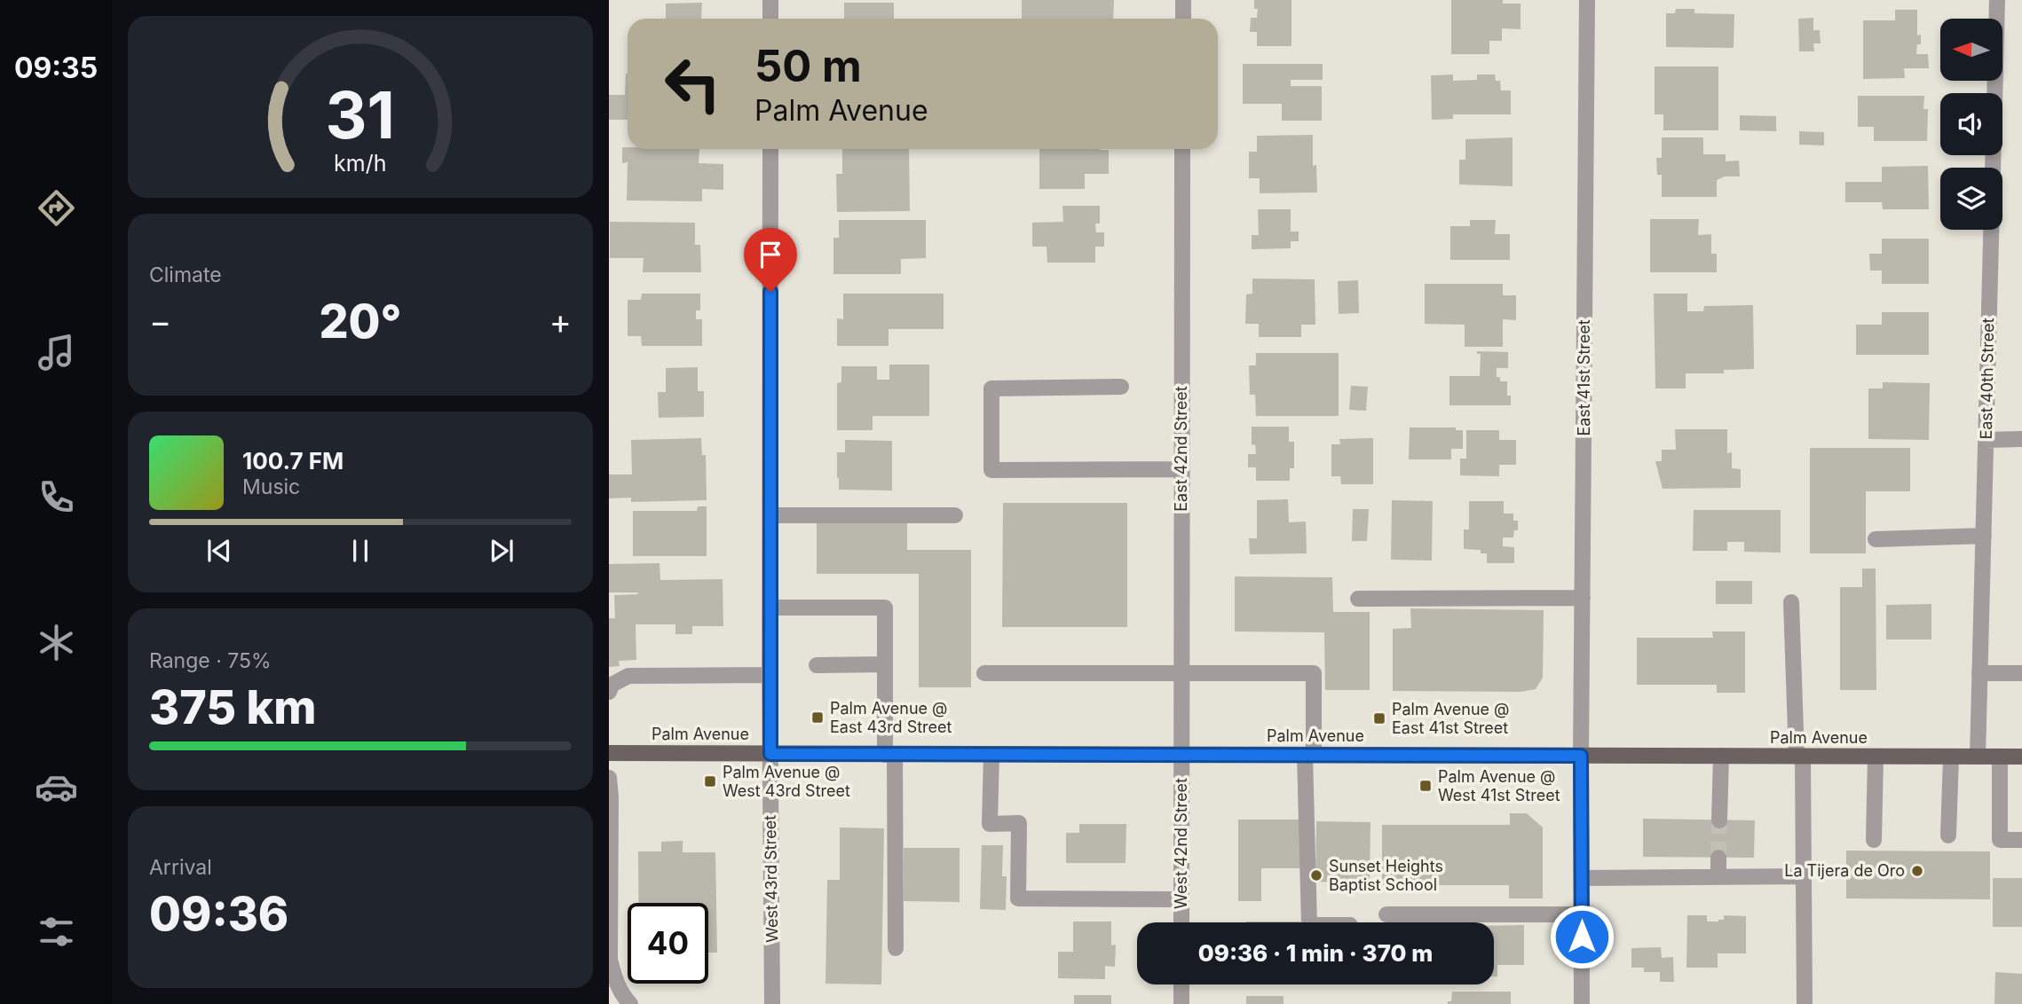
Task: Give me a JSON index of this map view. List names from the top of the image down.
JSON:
{
  "streets": {
    "main road": ["Palm Avenue"],
    "street": [
      "East 41st Street",
      "East 40th Street",
      "East 42nd Street",
      "West 42nd Street",
      "West 43rd Street"
    ]
  },
  "crossings": [
    ["East 41st Street", "Palm Avenue"],
    ["East 40th Street", "Palm Avenue"],
    ["East 42nd Street", "Palm Avenue"],
    ["East 42nd Street", "West 42nd Street"],
    ["Palm Avenue", "West 42nd Street"],
    ["Palm Avenue", "West 43rd Street"]
  ],
  "places": {
    "transit": [
      "Palm Avenue @ East 43rd Street",
      "Palm Avenue @ East 41st Street",
      "Palm Avenue @ West 43rd Street",
      "Palm Avenue @ West 41st Street"
    ],
    "other": ["La Tijera de Oro", "Sunset Heights Baptist School"]
  },
  "north": "left",
  "page": {
    "tabs": "09:35",
    "turn": ["50 m", "Palm Avenue"],
    "tile": [
      "Climate",
      ["Range · 75%", "375 km"],
      ["Arrival", "09:36"]
    ],
    "heat": ["−", "20°", "+"],
    "song": ["100.7 FM", "Music"],
    "limit": "40",
    "trip": "09:36 · 1 min · 370 m",
    "gauge": ["31", "km/h"]
  }
}
